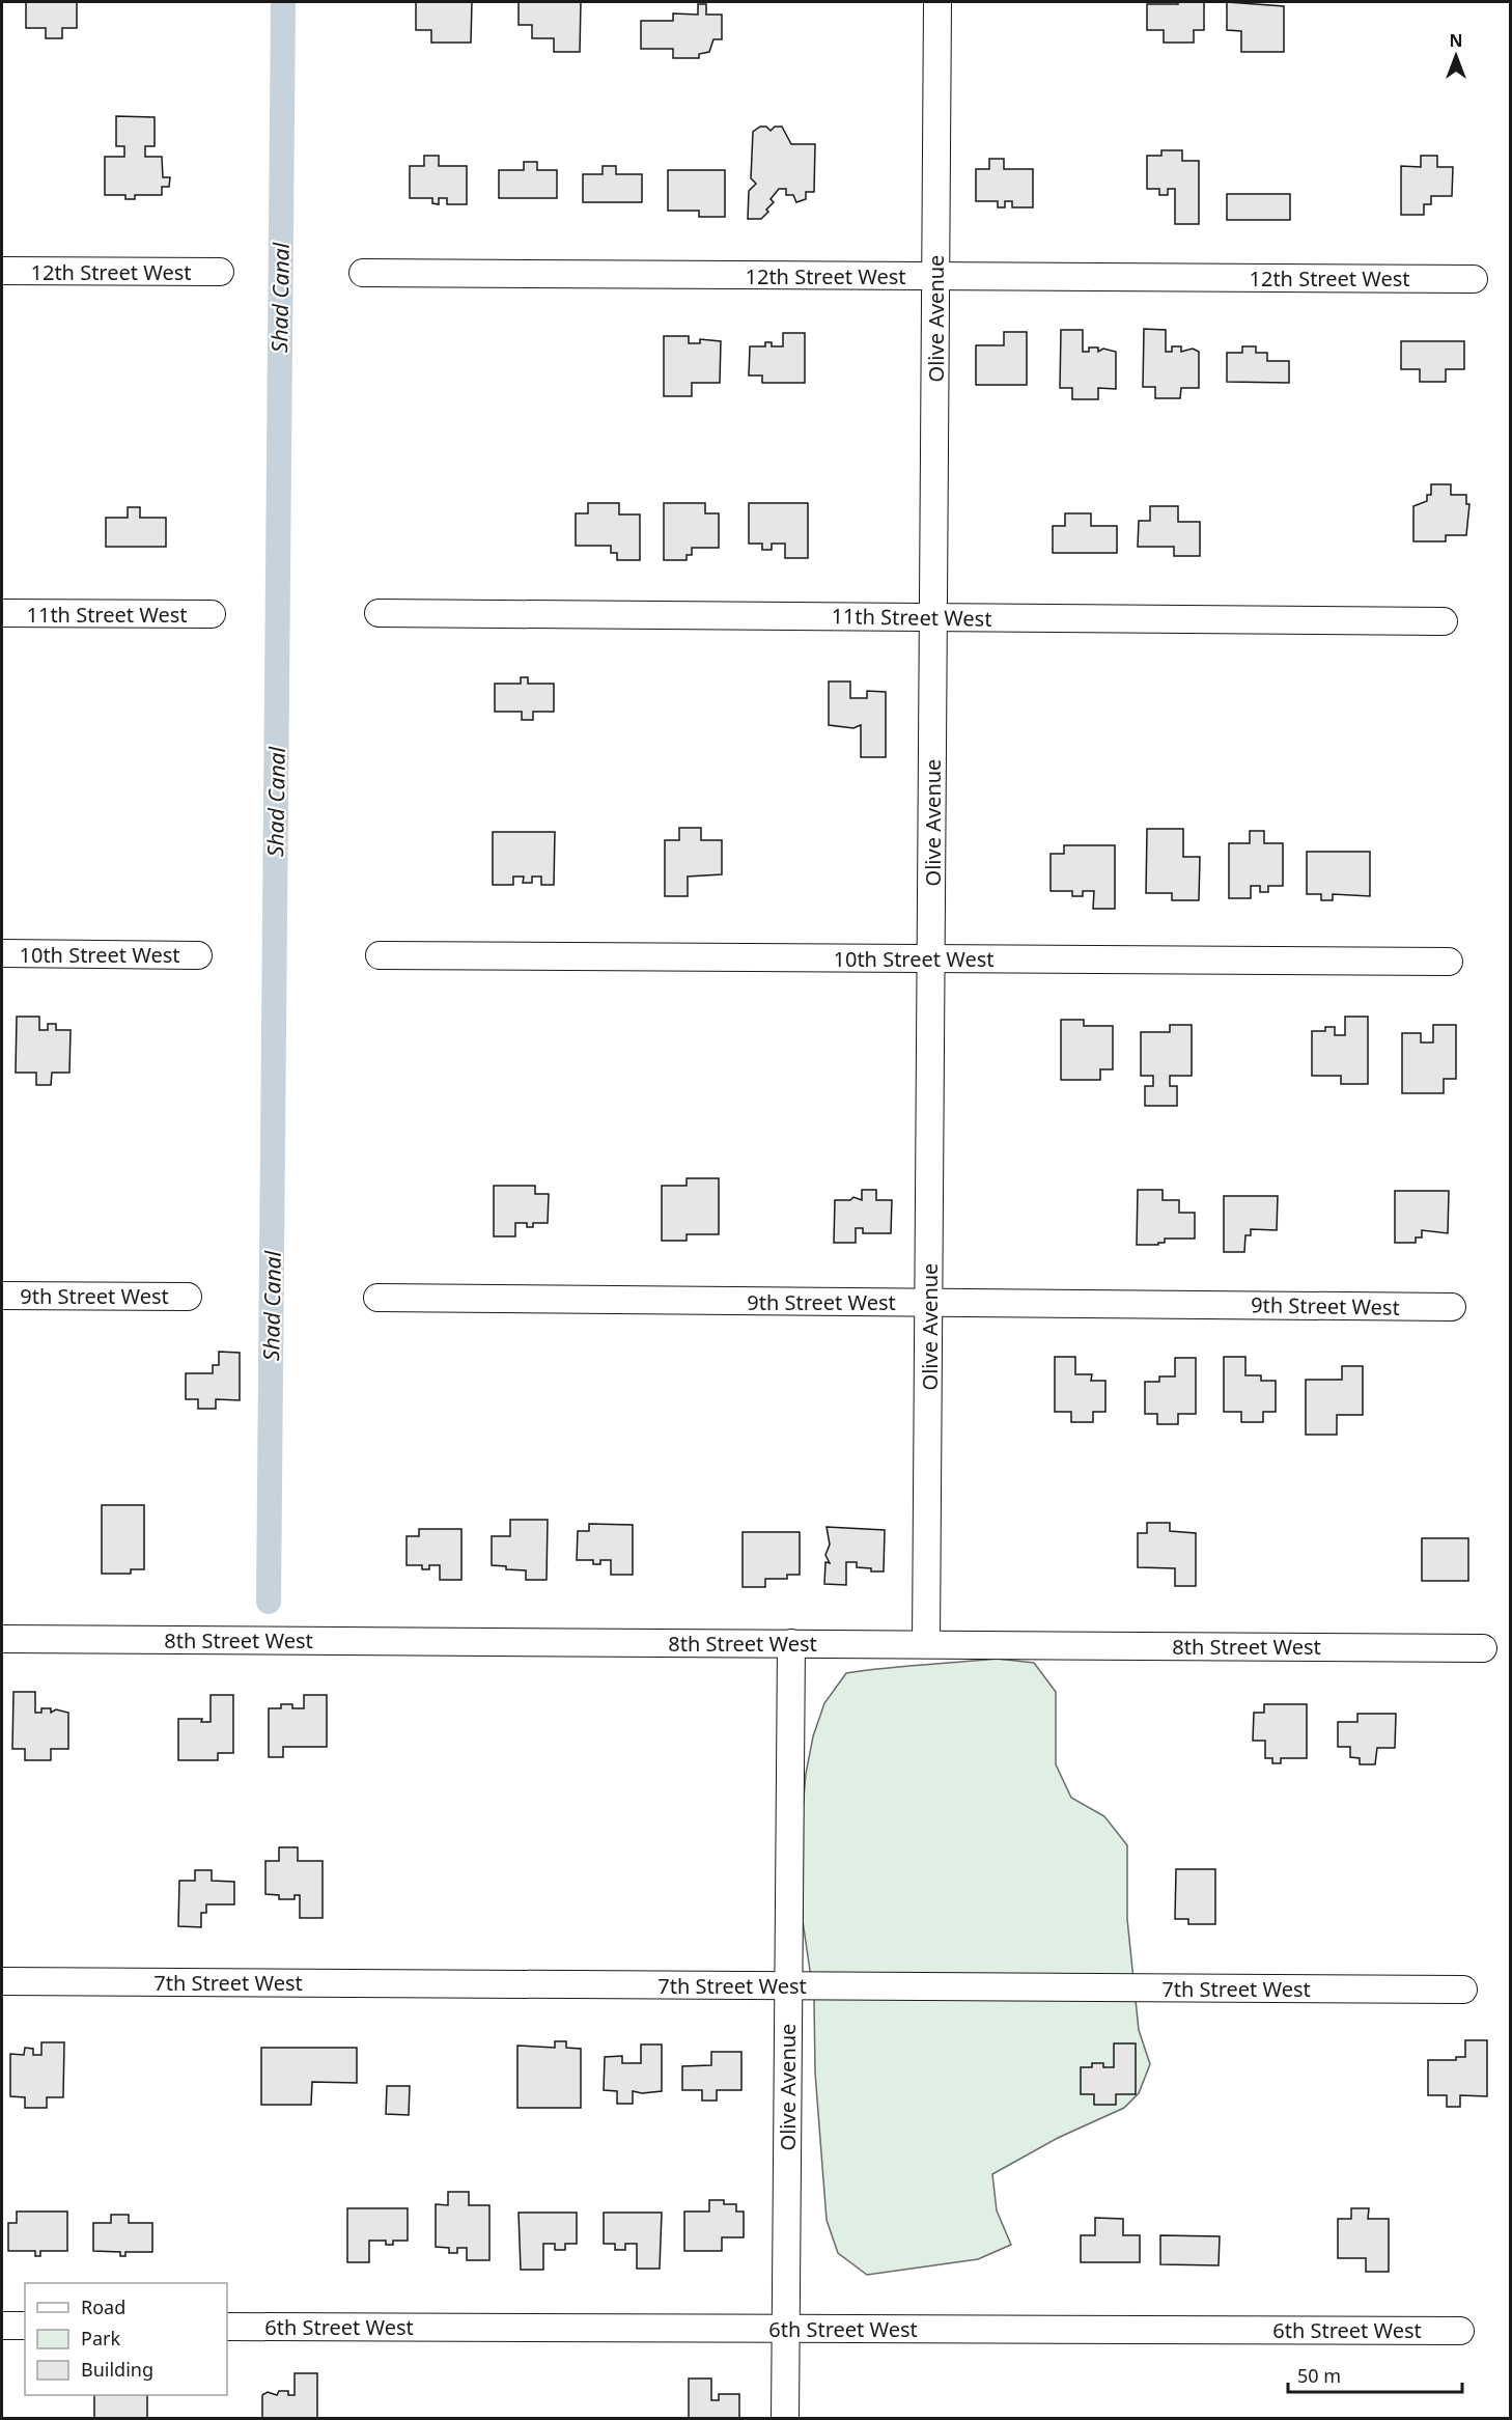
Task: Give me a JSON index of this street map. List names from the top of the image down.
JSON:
{
  "streets": {
    "street": [
      "12th Street West",
      "Olive Avenue",
      "11th Street West",
      "10th Street West",
      "9th Street West",
      "8th Street West",
      "7th Street West",
      "6th Street West"
    ]
  },
  "crossings": [
    ["12th Street West", "Olive Avenue"],
    ["Olive Avenue", "11th Street West"],
    ["Olive Avenue", "10th Street West"],
    ["Olive Avenue", "9th Street West"],
    ["Olive Avenue", "8th Street West"],
    ["Olive Avenue", "7th Street West"],
    ["Olive Avenue", "6th Street West"]
  ],
  "water": ["Shad Canal"],
  "legend": ["Road", "Park", "Building"],
  "scale_bar": "50 m",
  "north": "top"
}
